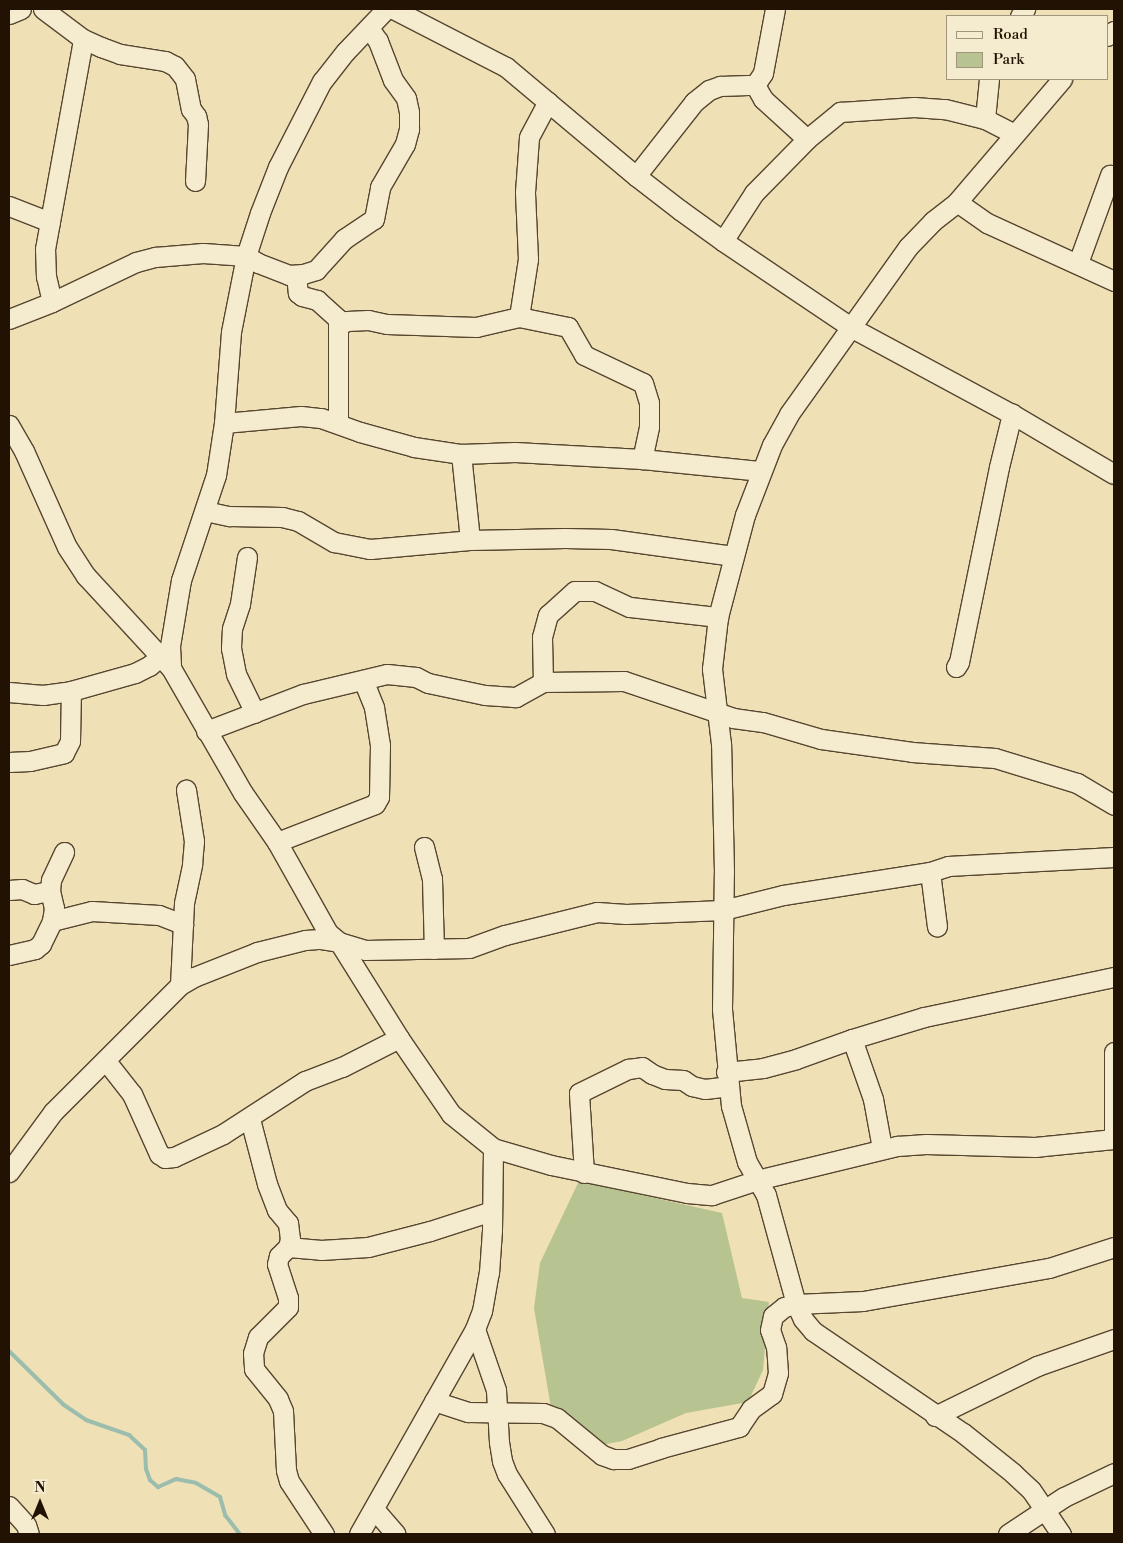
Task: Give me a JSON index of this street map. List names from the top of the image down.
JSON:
{
  "legend": ["Road", "Park"],
  "north": "top"
}
